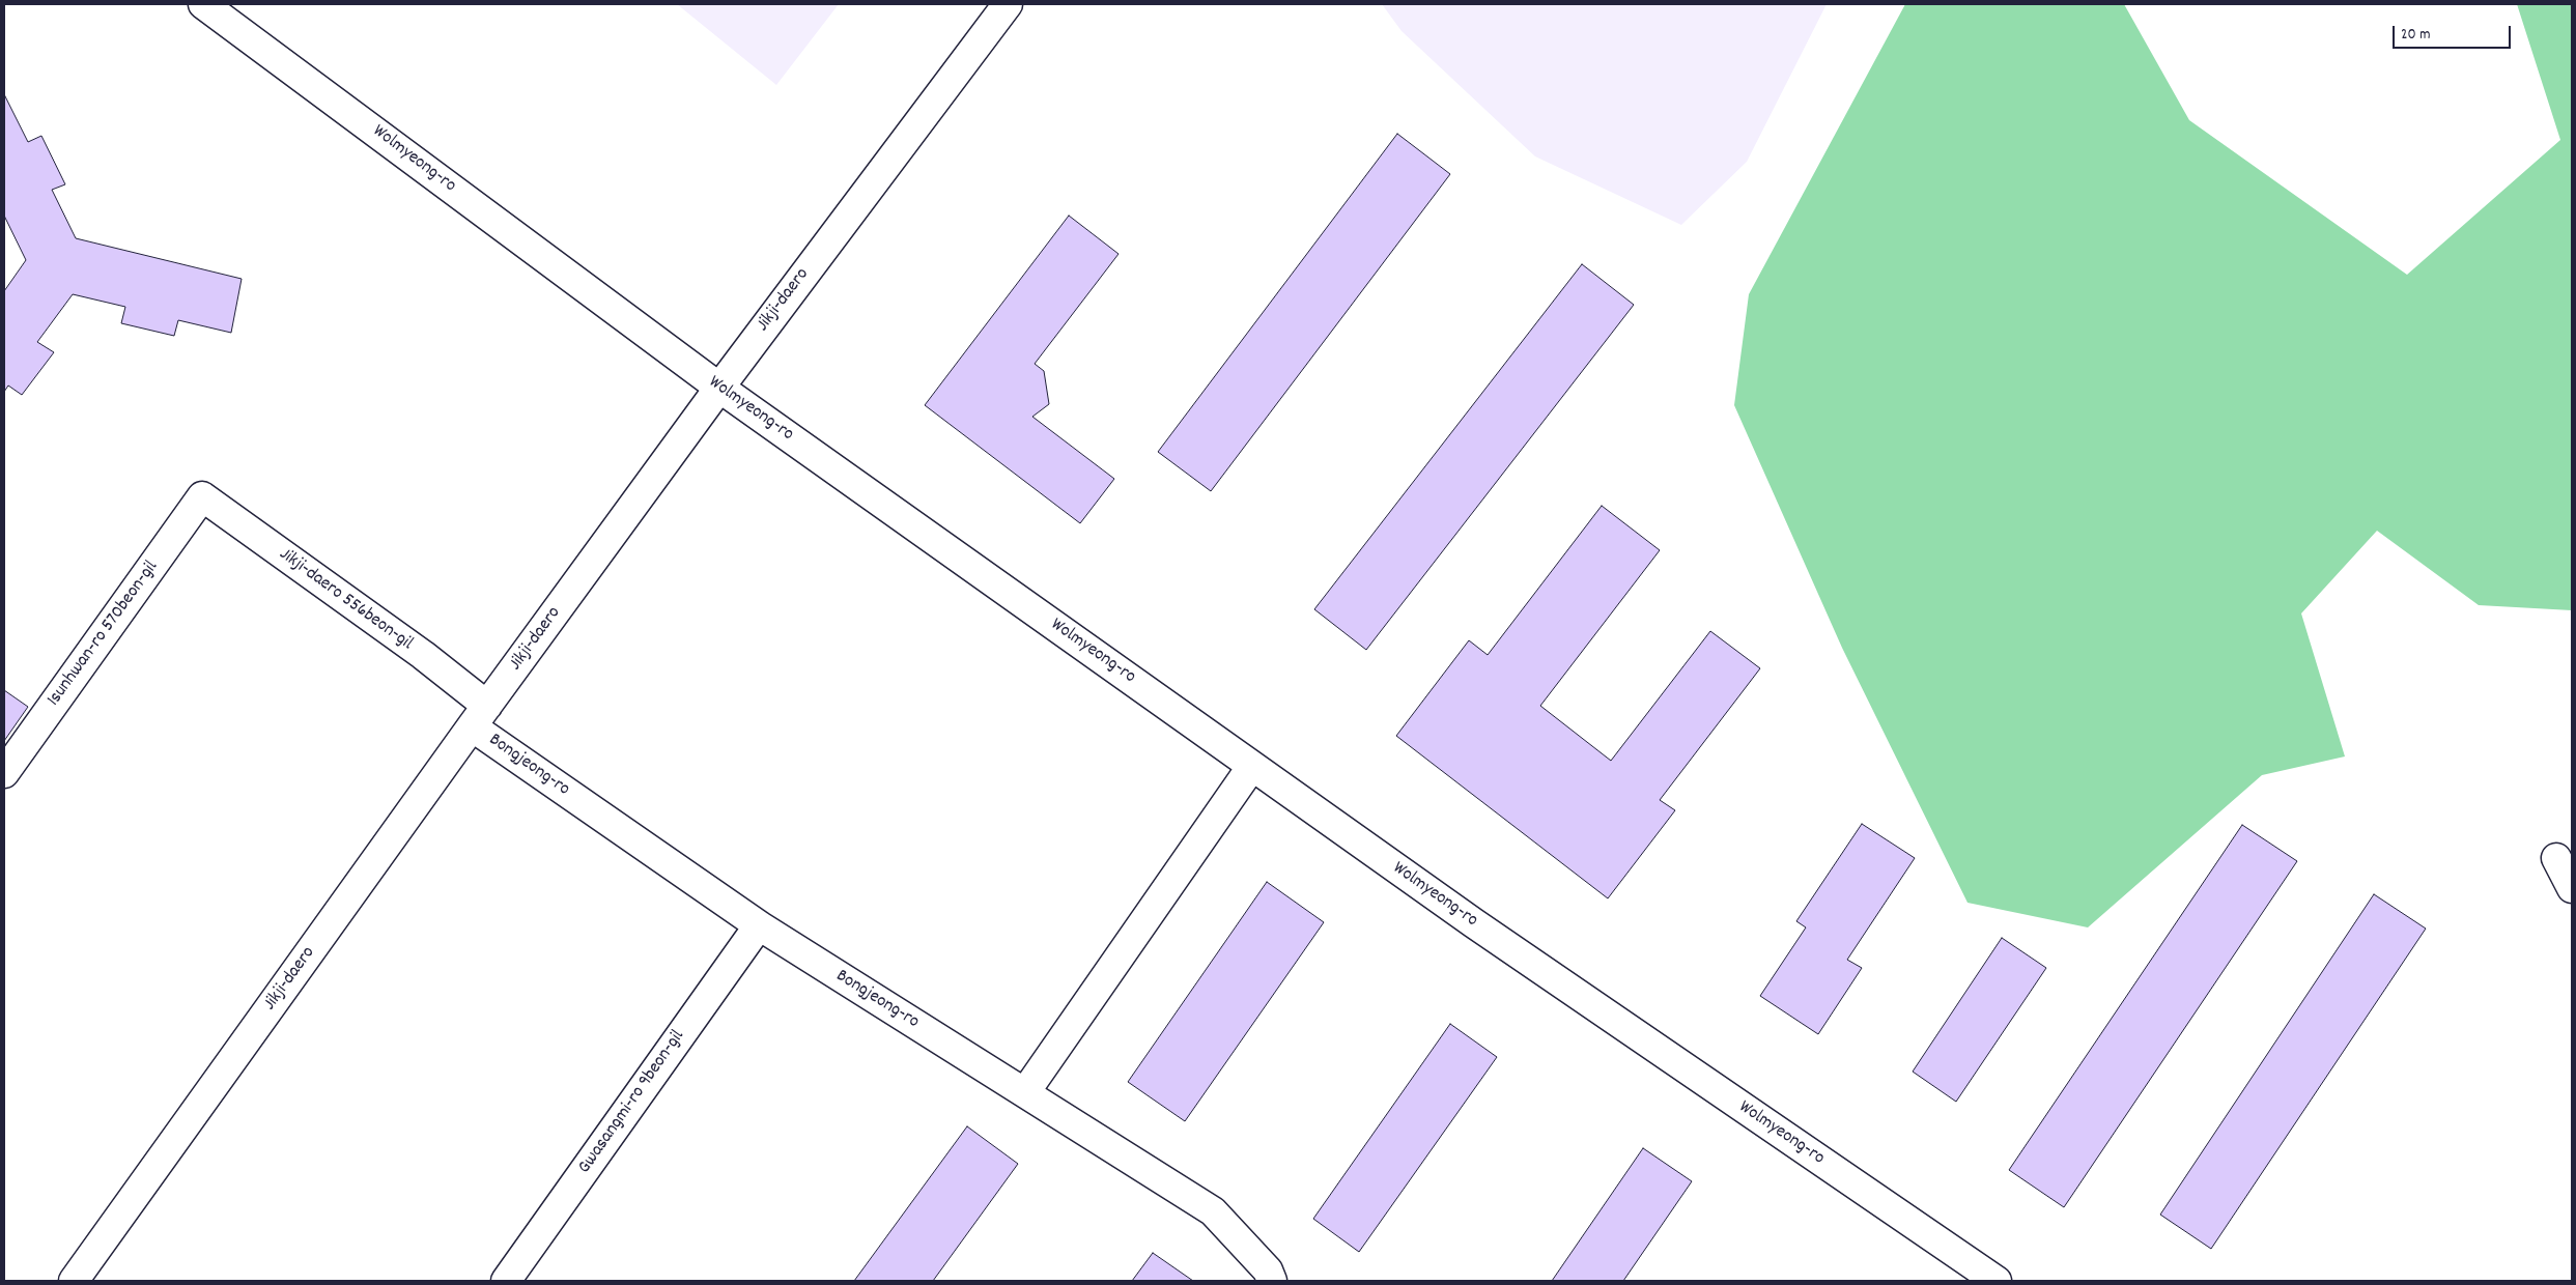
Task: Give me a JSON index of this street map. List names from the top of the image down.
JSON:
{
  "streets": {
    "street": [
      "Wolmyeong-ro",
      "Jikji-daero",
      "Jikji-daero 556beon-gil",
      "1sunhwan-ro 570beon-gil",
      "Bongjeong-ro",
      "Gwasangmi-ro 9beon-gil"
    ]
  },
  "crossings": [
    ["Wolmyeong-ro", "Jikji-daero"],
    ["Jikji-daero", "Jikji-daero 556beon-gil"],
    ["Jikji-daero", "Bongjeong-ro"],
    ["Jikji-daero 556beon-gil", "1sunhwan-ro 570beon-gil"],
    ["Jikji-daero 556beon-gil", "Bongjeong-ro"],
    ["Bongjeong-ro", "Gwasangmi-ro 9beon-gil"]
  ],
  "scale_bar": "20 m"
}
